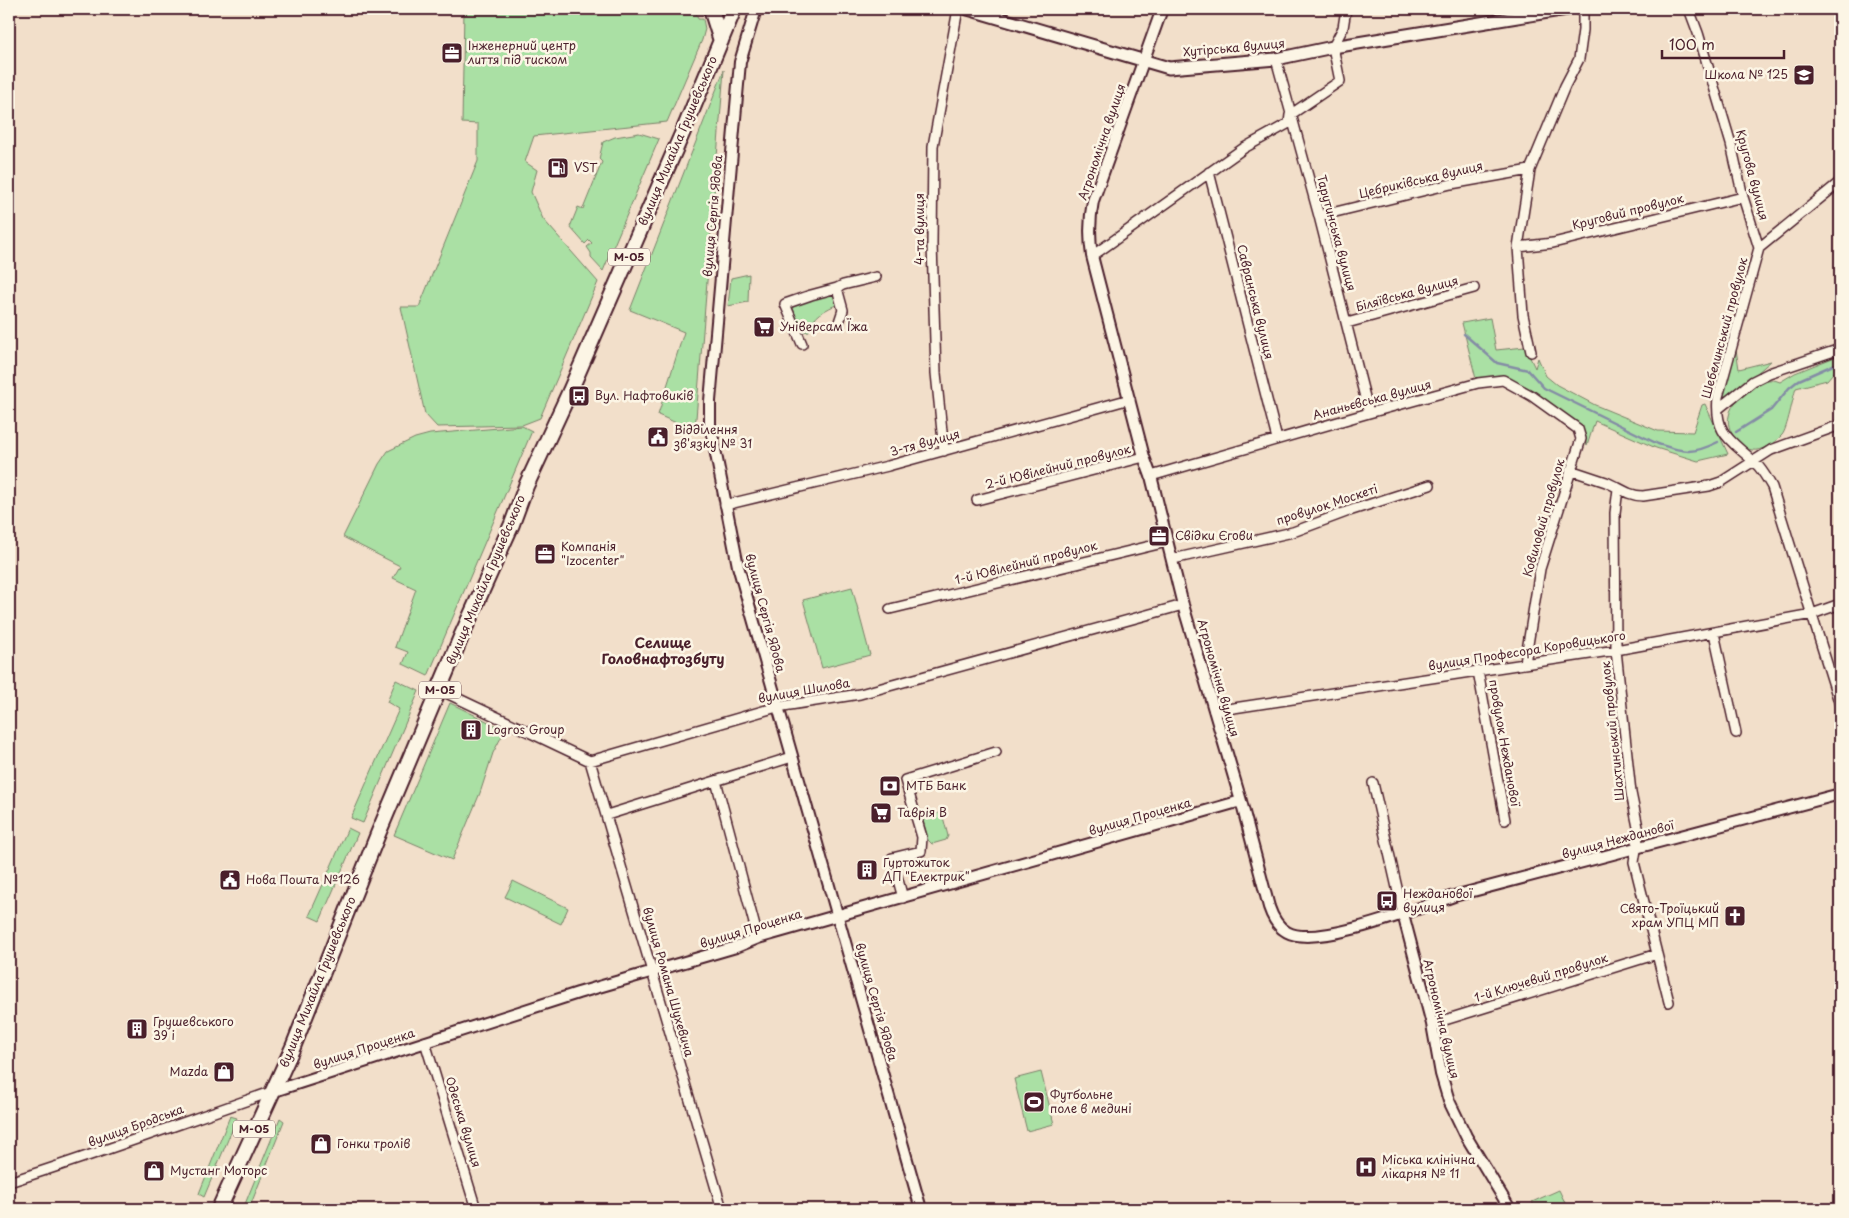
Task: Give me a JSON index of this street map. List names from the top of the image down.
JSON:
{
  "streets": {
    "main road": ["Хутірська вулиця", "вулиця Михайла Грушевського", "М-05"],
    "street": [
      "Агрономічна вулиця",
      "Кругова вулиця",
      "Цебриківська вулиця",
      "Круговий провулок",
      "вулиця Сергія Ядова",
      "4-та вулиця",
      "Тарутинська вулиця",
      "Біляївська вулиця",
      "Савранська вулиця",
      "Шебелинський провулок",
      "Ананьєвська вулиця",
      "3-тя вулиця",
      "2-й Ювілейний провулок",
      "провулок Москеті",
      "Ковиловий провулок",
      "1-й Ювілейний провулок",
      "вулиця Професора Коровицького",
      "вулиця Шилова",
      "Шахтинський провулок",
      "провулок Нежданової",
      "вулиця Проценка",
      "вулиця Нежданової",
      "1-й Ключевий провулок",
      "вулиця Романа Шухевича",
      "Одеська вулиця",
      "вулиця Бродська"
    ]
  },
  "crossings": [
    ["Хутірська вулиця", "Агрономічна вулиця"],
    ["Хутірська вулиця", "Тарутинська вулиця"],
    ["вулиця Михайла Грушевського", "вулиця Проценка"],
    ["вулиця Михайла Грушевського", "вулиця Бродська"],
    ["Агрономічна вулиця", "Ананьєвська вулиця"],
    ["Агрономічна вулиця", "3-тя вулиця"],
    ["Агрономічна вулиця", "2-й Ювілейний провулок"],
    ["Агрономічна вулиця", "провулок Москеті"],
    ["Агрономічна вулиця", "1-й Ювілейний провулок"],
    ["Агрономічна вулиця", "вулиця Професора Коровицького"],
    ["Агрономічна вулиця", "вулиця Шилова"],
    ["Агрономічна вулиця", "вулиця Проценка"],
    ["Агрономічна вулиця", "вулиця Нежданової"],
    ["Агрономічна вулиця", "1-й Ключевий провулок"],
    ["Кругова вулиця", "Круговий провулок"],
    ["Кругова вулиця", "Шебелинський провулок"],
    ["Цебриківська вулиця", "Тарутинська вулиця"],
    ["вулиця Сергія Ядова", "3-тя вулиця"],
    ["вулиця Сергія Ядова", "вулиця Шилова"],
    ["вулиця Сергія Ядова", "вулиця Проценка"],
    ["4-та вулиця", "3-тя вулиця"],
    ["Тарутинська вулиця", "Біляївська вулиця"],
    ["Тарутинська вулиця", "Ананьєвська вулиця"],
    ["Савранська вулиця", "Ананьєвська вулиця"],
    ["Шебелинський провулок", "вулиця Професора Коровицького"],
    ["Ананьєвська вулиця", "Ковиловий провулок"],
    ["Ковиловий провулок", "вулиця Професора Коровицького"],
    ["вулиця Професора Коровицького", "Шахтинський провулок"],
    ["вулиця Професора Коровицького", "провулок Нежданової"],
    ["вулиця Шилова", "вулиця Романа Шухевича"],
    ["Шахтинський провулок", "вулиця Нежданової"],
    ["Шахтинський провулок", "1-й Ключевий провулок"],
    ["вулиця Проценка", "вулиця Романа Шухевича"],
    ["вулиця Проценка", "Одеська вулиця"],
    ["вулиця Проценка", "вулиця Бродська"]
  ],
  "districts": ["Селище Головнафтозбуту"],
  "places": {
    "office": ["Інженерний центр лиття під тиском", "Свідки Єгови", "Компанія \"Izocenter\""],
    "school or university": ["Школа № 125"],
    "fuel station": ["VST"],
    "supermarket": ["Універсам Їжа", "Таврія В"],
    "bus stop": ["Вул. Нафтовиків", "Нежданової вулиця"],
    "public building": ["Відділення зв'язку № 31", "Нова Пошта №126"],
    "building": ["Logros Group", "Гуртожиток ДП \"Електрик\"", "Грушевського 39 і"],
    "bank": ["МТБ Банк"],
    "church": ["Свято-Троїцький храм УПЦ МП"],
    "shop": ["Mazda", "Гонки тролів", "Мустанг Моторс"],
    "sports": ["Футбольне поле в медині"],
    "hospital": ["Міська клінічна лікарня № 11"]
  },
  "scale_bar": "100 m"
}
